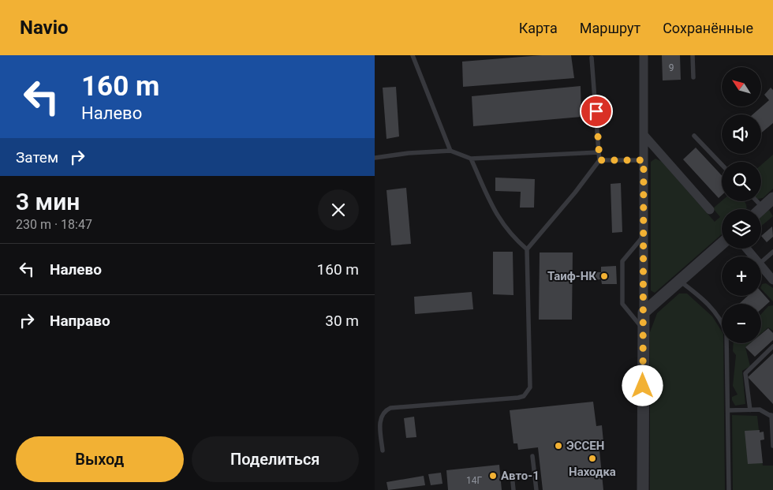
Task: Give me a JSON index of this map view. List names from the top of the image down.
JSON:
{
  "places": [
    "Таиф-НК",
    "ЭССЕН",
    "Находка",
    "Авто-1"
  ],
  "house_numbers": ["9", "14Г"],
  "north": "top left",
  "page": {
    "header": "Navio",
    "nav": ["Карта", "Маршрут", "Сохранённые"],
    "turn": ["160 m", "Налево"],
    "map_buttons": ["+", "−"],
    "then": "Затем",
    "heading": ["3 мин", "230 m · 18:47"],
    "list": [
      {
        "name": "Налево",
        "value": "160 m"
      },
      {
        "name": "Направо",
        "value": "30 m"
      }
    ],
    "buttons": ["Выход", "Поделиться"]
  }
}
